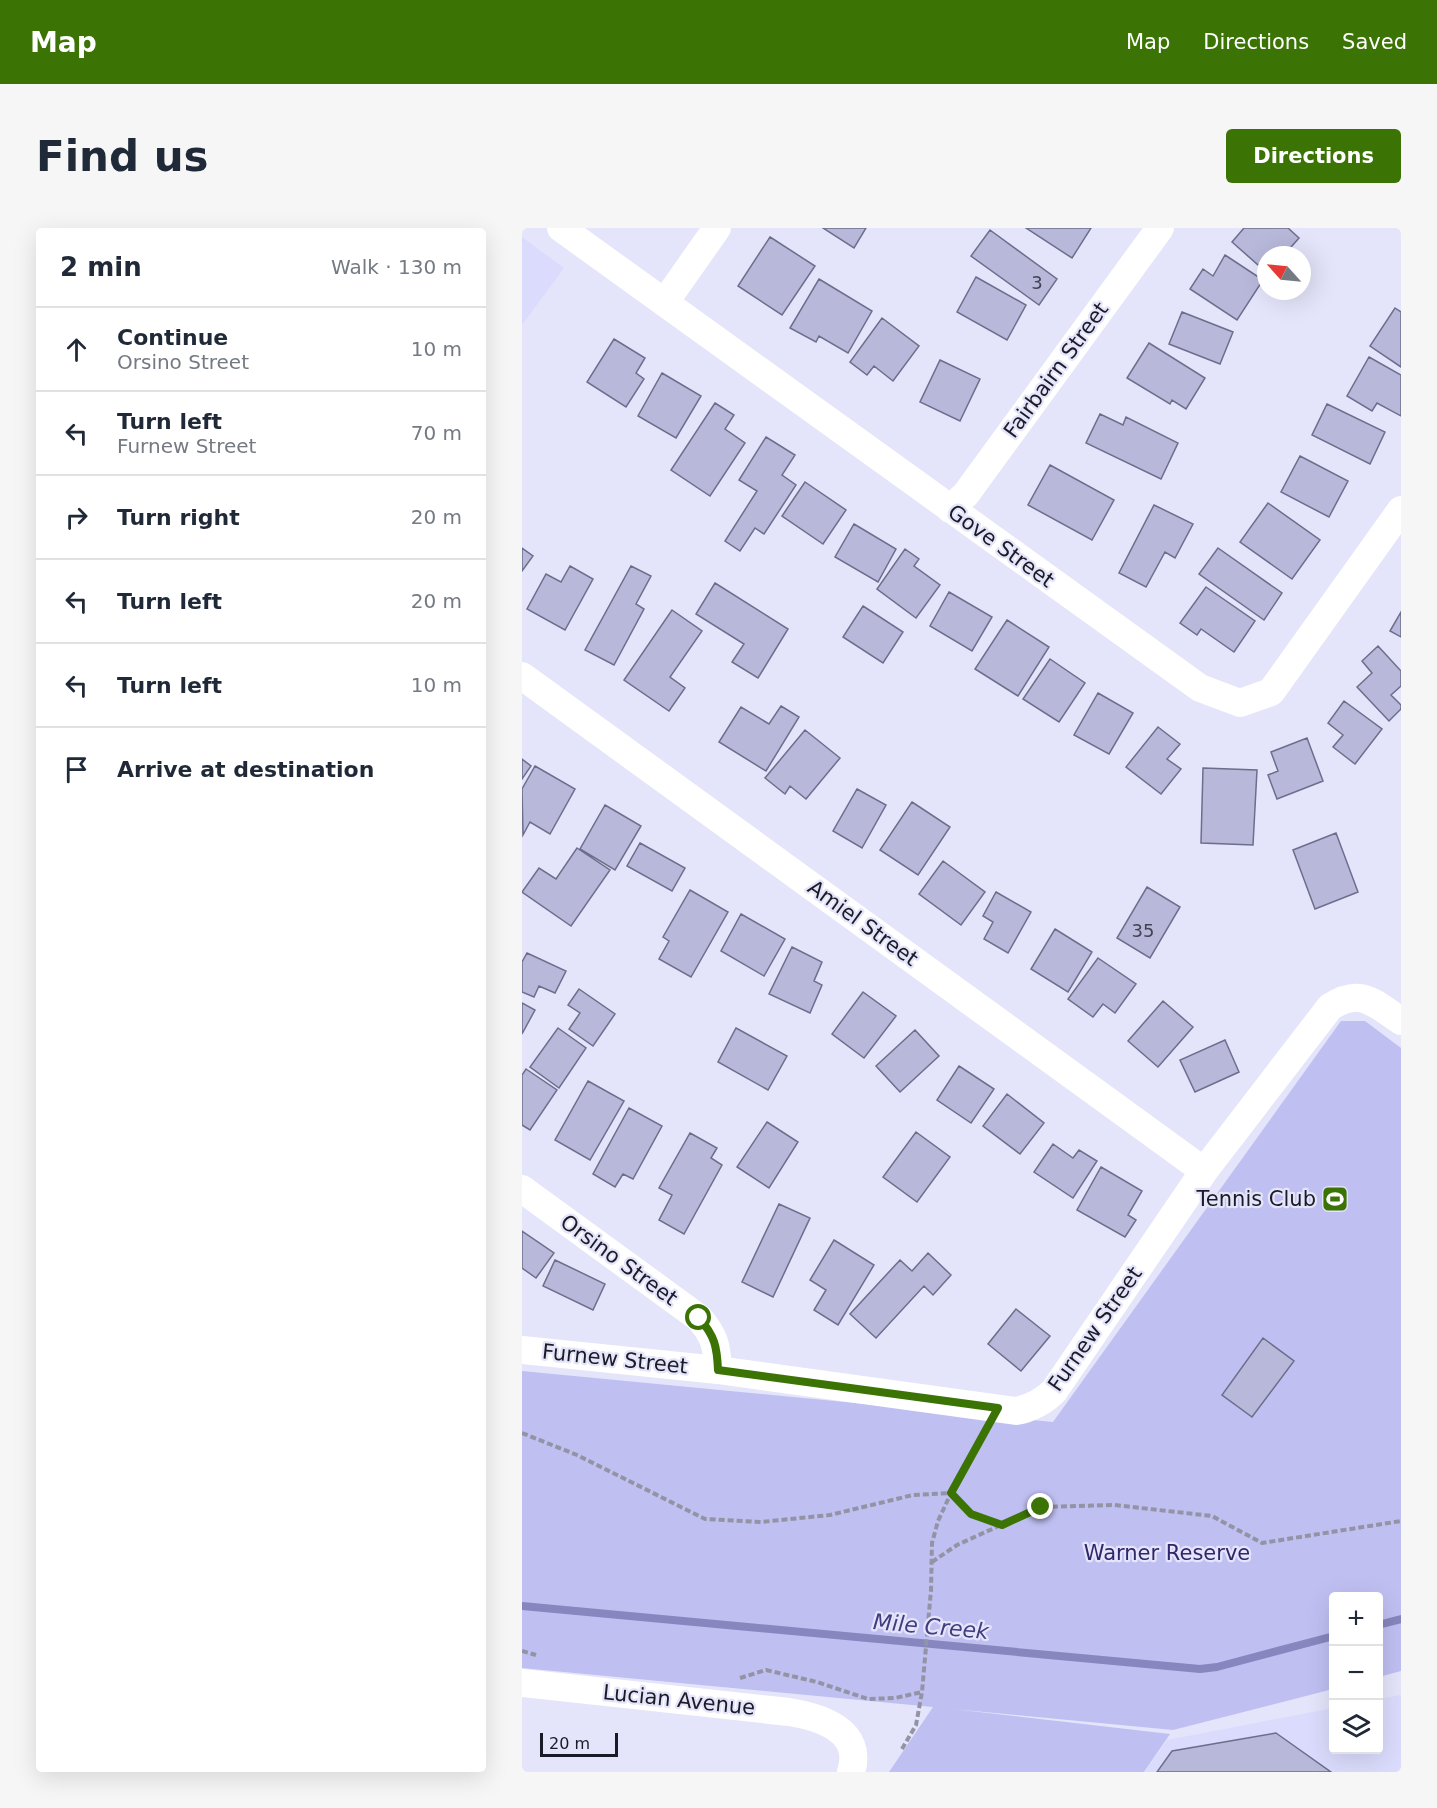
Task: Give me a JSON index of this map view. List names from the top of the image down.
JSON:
{
  "streets": {
    "street": [
      "Fairbairn Street",
      "Gove Street",
      "Amiel Street",
      "Orsino Street",
      "Furnew Street",
      "Lucian Avenue"
    ]
  },
  "crossings": [
    ["Fairbairn Street", "Gove Street"],
    ["Amiel Street", "Furnew Street"],
    ["Orsino Street", "Furnew Street"]
  ],
  "water": ["Mile Creek"],
  "parks": ["Warner Reserve"],
  "places": {
    "sports": ["Tennis Club"]
  },
  "house_numbers": ["3", "35"],
  "scale_bar": "20 m",
  "north": "top left",
  "page": {
    "header": "Map",
    "nav": ["Map", "Directions", "Saved"],
    "buttons": "Directions",
    "title": "Find us",
    "heading": ["2 min", "Walk · 130 m"],
    "list": [
      ["Continue", "Orsino Street", "10 m"],
      ["Turn left", "Furnew Street", "70 m"],
      ["Turn right", "20 m"],
      ["Turn left", "20 m"],
      ["Turn left", "10 m"],
      "Arrive at destination"
    ],
    "map_buttons": ["+", "−"],
    "scale": "20 m"
  }
}
